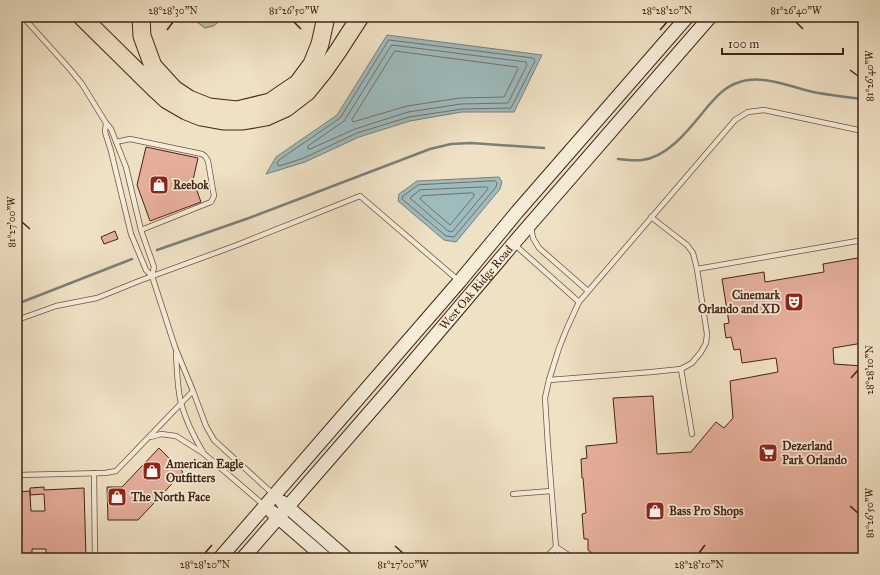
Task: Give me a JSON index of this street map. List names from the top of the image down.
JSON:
{
  "streets": {
    "street": ["West Oak Ridge Road"]
  },
  "places": {
    "shop": [
      "Reebok",
      "American Eagle Outfitters",
      "The North Face",
      "Bass Pro Shops"
    ],
    "theatre": ["Cinemark Orlando and XD"],
    "supermarket": ["Dezerland Park Orlando"]
  },
  "scale_bar": "100 m",
  "coordinates": [
    "28°28'30\"N",
    "81°26'50\"W",
    "28°28'20\"N",
    "81°26'40\"W",
    "81°27'00\"W",
    "28°28'10\"N"
  ]
}
